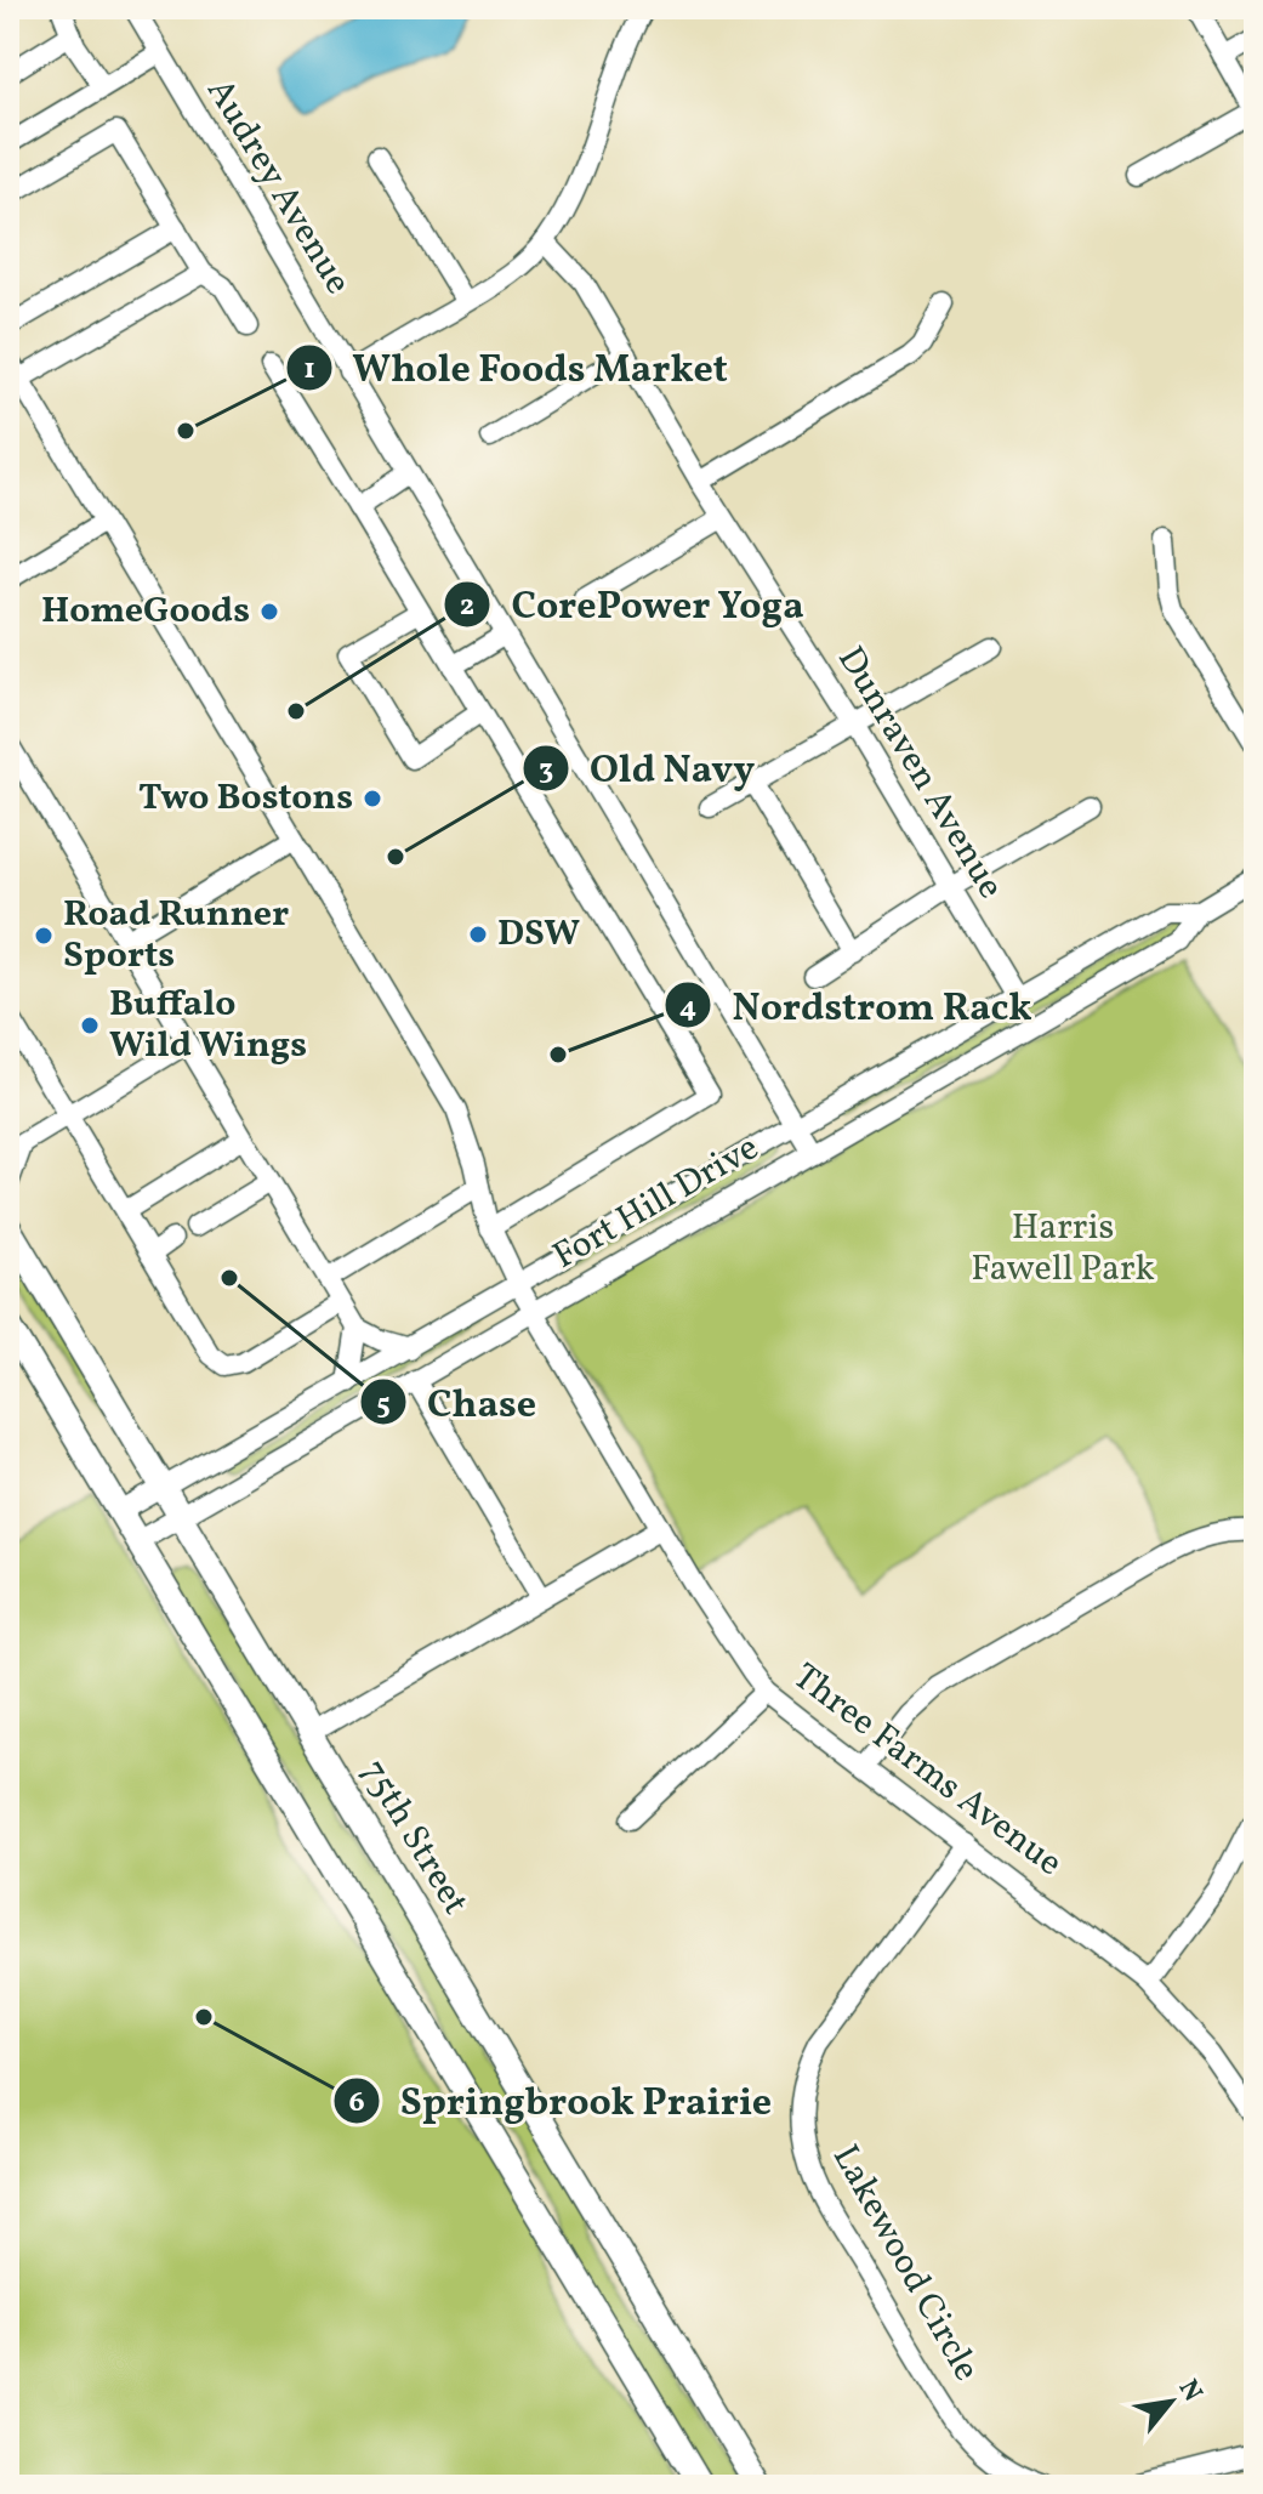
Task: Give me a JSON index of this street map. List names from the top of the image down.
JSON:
{
  "streets": {
    "main road": ["75th Street"],
    "street": [
      "Audrey Avenue",
      "Dunraven Avenue",
      "Fort Hill Drive",
      "Three Farms Avenue",
      "Lakewood Circle"
    ]
  },
  "crossings": [
    ["Audrey Avenue", "Fort Hill Drive"],
    ["Dunraven Avenue", "Fort Hill Drive"],
    ["Fort Hill Drive", "Three Farms Avenue"],
    ["Fort Hill Drive", "75th Street"],
    ["Three Farms Avenue", "Lakewood Circle"]
  ],
  "parks": ["Harris Fawell Park"],
  "places": [
    "Whole Foods Market",
    "HomeGoods",
    "CorePower Yoga",
    "Two Bostons",
    "Old Navy",
    "DSW",
    "Road Runner Sports",
    "Buffalo Wild Wings",
    "Nordstrom Rack",
    "Chase",
    "Springbrook Prairie"
  ],
  "north": "top right"
}
